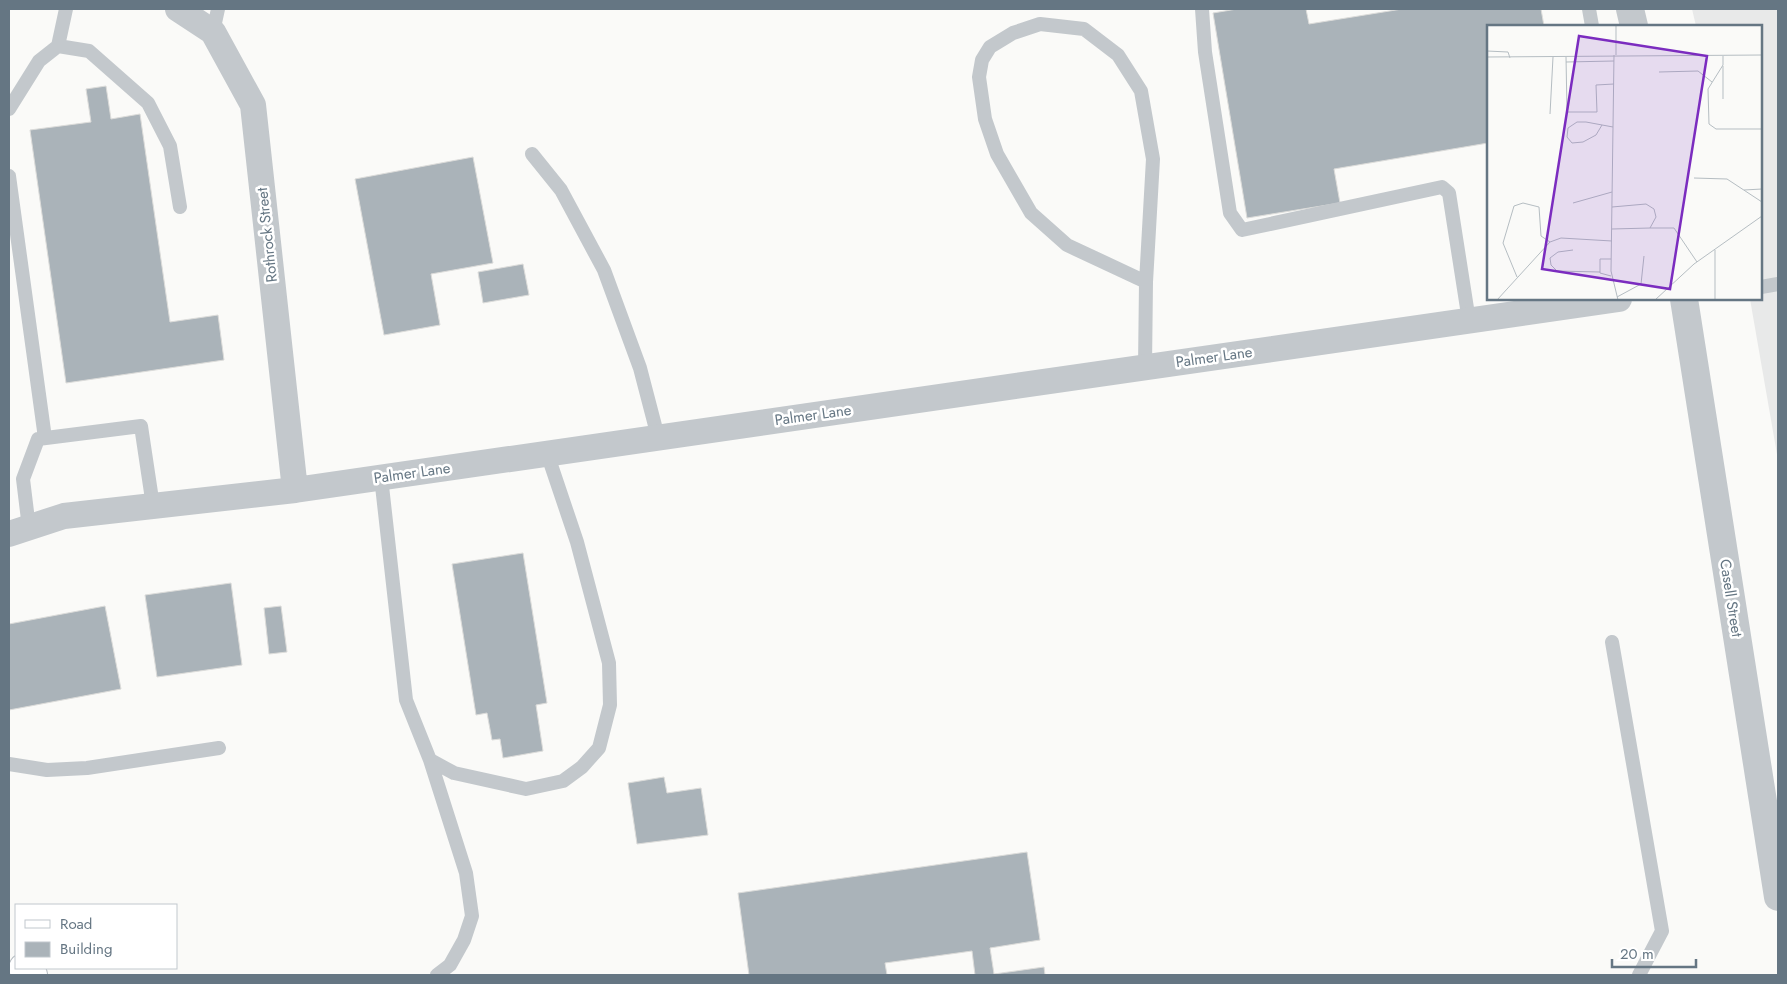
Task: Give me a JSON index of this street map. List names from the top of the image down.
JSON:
{
  "streets": {
    "street": ["Rothrock Street", "Palmer Lane", "Casell Street"]
  },
  "crossings": [
    ["Rothrock Street", "Palmer Lane"]
  ],
  "legend": ["Road", "Building"],
  "scale_bar": "20 m"
}
